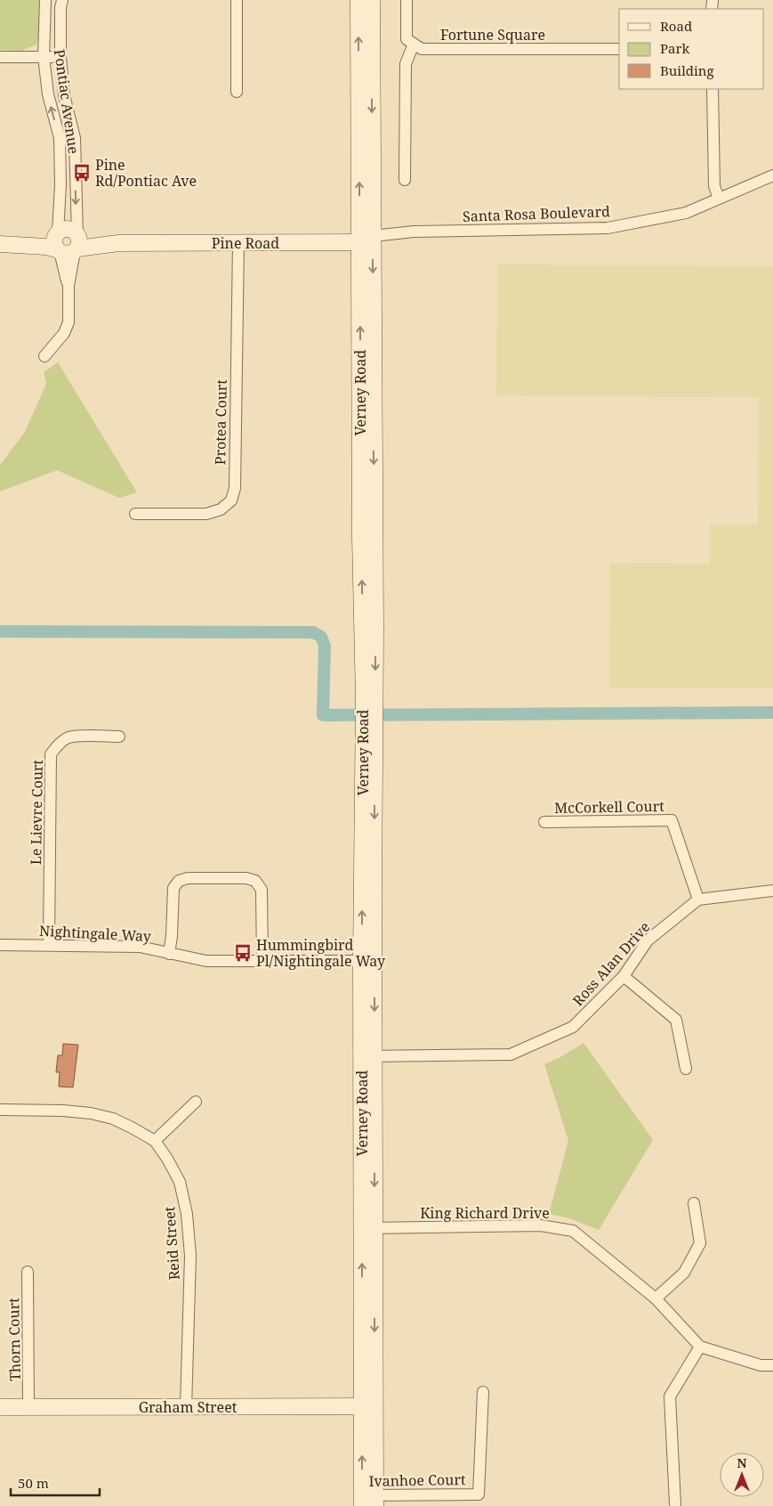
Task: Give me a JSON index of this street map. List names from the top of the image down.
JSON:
{
  "streets": {
    "street": [
      "Fortune Square",
      "Pontiac Avenue",
      "Santa Rosa Boulevard",
      "Pine Road",
      "Verney Road",
      "Protea Court",
      "McCorkell Court",
      "Le Lievre Court",
      "Nightingale Way",
      "Ross Alan Drive",
      "King Richard Drive",
      "Reid Street",
      "Thorn Court",
      "Graham Street",
      "Ivanhoe Court"
    ]
  },
  "crossings": [
    ["Pontiac Avenue", "Pine Road"],
    ["Santa Rosa Boulevard", "Pine Road"],
    ["Santa Rosa Boulevard", "Verney Road"],
    ["Pine Road", "Verney Road"],
    ["Pine Road", "Protea Court"],
    ["Verney Road", "Nightingale Way"],
    ["Verney Road", "Ross Alan Drive"],
    ["Verney Road", "King Richard Drive"],
    ["Verney Road", "Graham Street"],
    ["Verney Road", "Ivanhoe Court"],
    ["McCorkell Court", "Ross Alan Drive"],
    ["Le Lievre Court", "Nightingale Way"],
    ["Reid Street", "Graham Street"],
    ["Thorn Court", "Graham Street"]
  ],
  "places": {
    "bus stop": ["Pine Rd/Pontiac Ave", "Hummingbird Pl/Nightingale Way"]
  },
  "legend": ["Road", "Park", "Building"],
  "scale_bar": "50 m",
  "north": "top"
}
